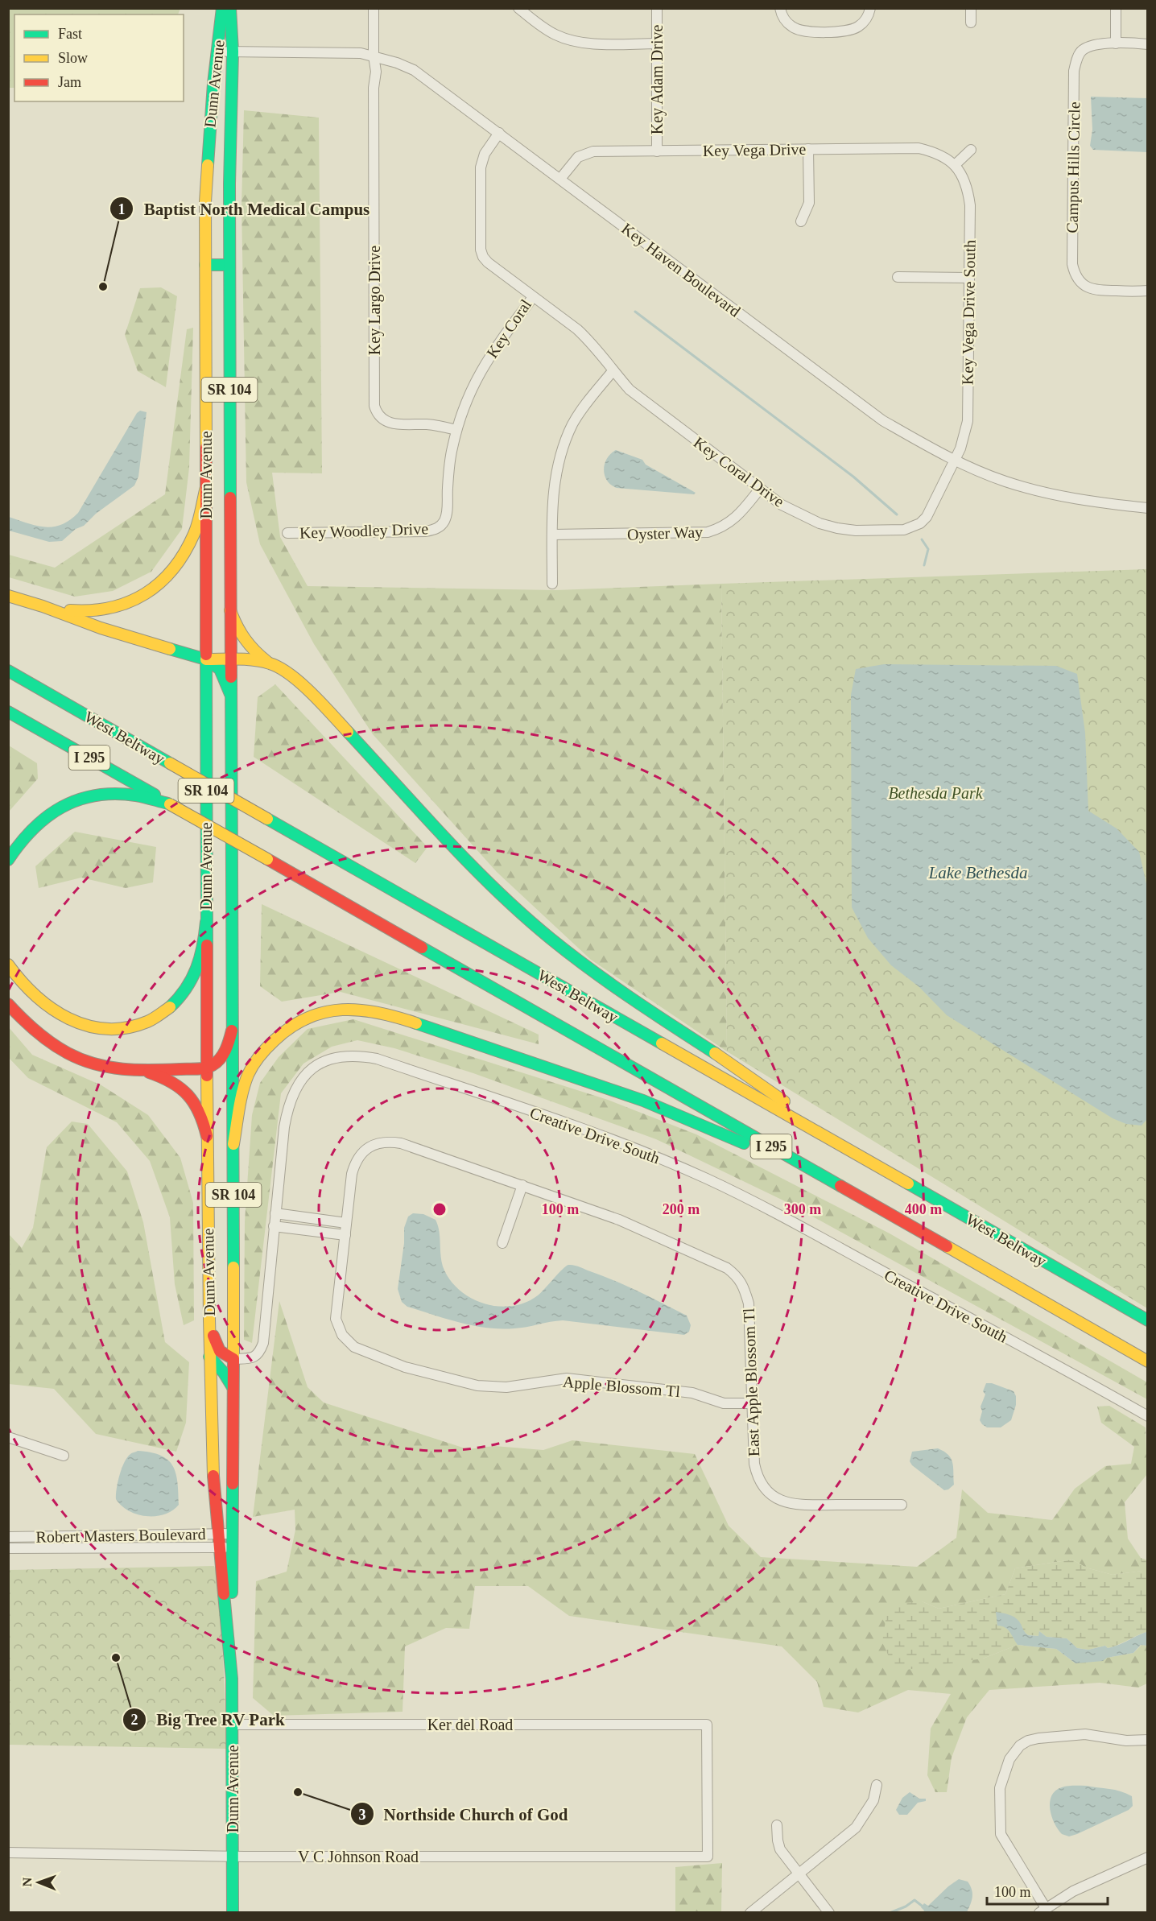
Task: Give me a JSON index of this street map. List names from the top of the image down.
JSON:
{
  "streets": {
    "main road": [
      "Dunn Avenue",
      "SR 104",
      "West Beltway",
      "I 295"
    ],
    "street": [
      "Key Adam Drive",
      "Key Vega Drive",
      "Campus Hills Circle",
      "Key Haven Boulevard",
      "Key Largo Drive",
      "Key Vega Drive South",
      "Key Coral",
      "Key Coral Drive",
      "Key Woodley Drive",
      "Oyster Way",
      "Creative Drive South",
      "East Apple Blossom Tl",
      "Apple Blossom Tl",
      "Robert Masters Boulevard",
      "Ker del Road",
      "V C Johnson Road"
    ]
  },
  "crossings": [
    ["Key Adam Drive", "Key Vega Drive"],
    ["Dunn Avenue", "Key Haven Boulevard"],
    ["Dunn Avenue", "Creative Drive South"],
    ["Dunn Avenue", "Robert Masters Boulevard"],
    ["Dunn Avenue", "Ker del Road"],
    ["Dunn Avenue", "V C Johnson Road"],
    ["Key Vega Drive", "Key Haven Boulevard"],
    ["Key Vega Drive", "Key Vega Drive South"],
    ["Key Haven Boulevard", "Key Largo Drive"],
    ["Key Haven Boulevard", "Key Vega Drive South"],
    ["Key Haven Boulevard", "Key Coral"],
    ["Key Haven Boulevard", "Key Coral Drive"],
    ["Key Largo Drive", "Key Coral"],
    ["Key Vega Drive South", "Key Coral Drive"],
    ["Key Coral", "Key Coral Drive"],
    ["Key Coral", "Key Woodley Drive"],
    ["Key Coral Drive", "Oyster Way"],
    ["East Apple Blossom Tl", "Apple Blossom Tl"],
    ["Ker del Road", "V C Johnson Road"]
  ],
  "water": ["Lake Bethesda"],
  "parks": ["Bethesda Park"],
  "places": ["Baptist North Medical Campus", "Big Tree RV Park", "Northside Church of God"],
  "legend": ["Fast", "Slow", "Jam"],
  "scale_bar": "100 m",
  "north": "left",
  "rings": [
    "100 m",
    "200 m",
    "300 m",
    "400 m"
  ]
}
